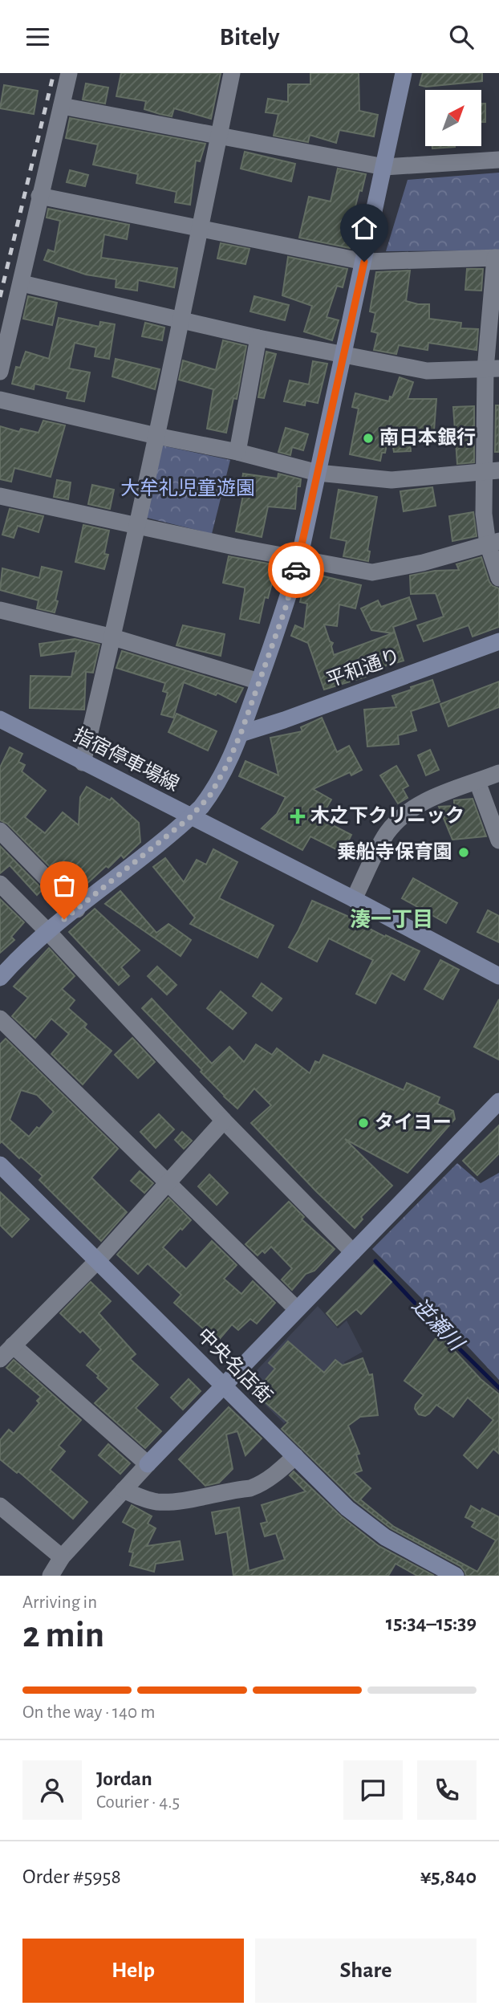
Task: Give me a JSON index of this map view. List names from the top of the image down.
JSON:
{
  "streets": {
    "street": ["平和通り", "指宿停車場線", "中央名店街"]
  },
  "districts": ["湊一丁目"],
  "water": ["逆瀬川"],
  "parks": ["大牟礼児童遊園"],
  "places": {
    "other": ["南日本銀行", "乗船寺保育園", "タイヨー"],
    "health": ["木之下クリニック"]
  },
  "north": "top right",
  "page": {
    "header": "Bitely",
    "heading": ["2 min", "Arriving in", "15:34–15:39"],
    "panel": [
      "Jordan",
      "Courier · 4.5",
      "Order #5958",
      "¥5,840"
    ],
    "bar": "On the way · 140 m",
    "buttons": ["Help", "Share"]
  }
}
